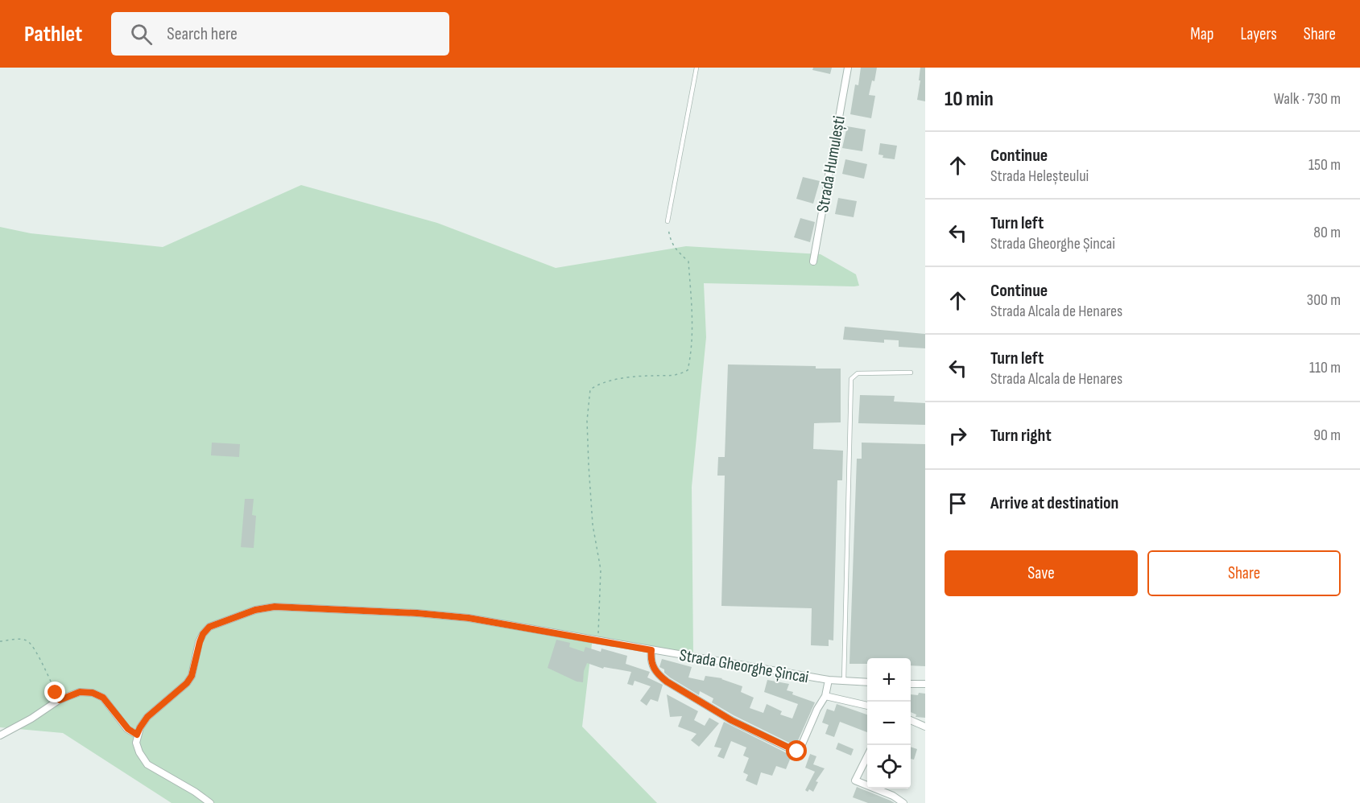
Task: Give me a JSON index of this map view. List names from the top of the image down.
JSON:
{
  "streets": {
    "street": ["Strada Humulești", "Strada Gheorghe Șincai"]
  },
  "page": {
    "header": "Pathlet",
    "search": "Search here",
    "nav": ["Map", "Layers", "Share"],
    "heading": ["10 min", "Walk · 730 m"],
    "list": [
      ["Continue", "Strada Heleșteului", "150 m"],
      ["Turn left", "Strada Gheorghe Șincai", "80 m"],
      ["Continue", "Strada Alcala de Henares", "300 m"],
      ["Turn left", "Strada Alcala de Henares", "110 m"],
      ["Turn right", "90 m"],
      "Arrive at destination"
    ],
    "buttons": ["Save", "Share"],
    "map_buttons": ["+", "−"]
  }
}
